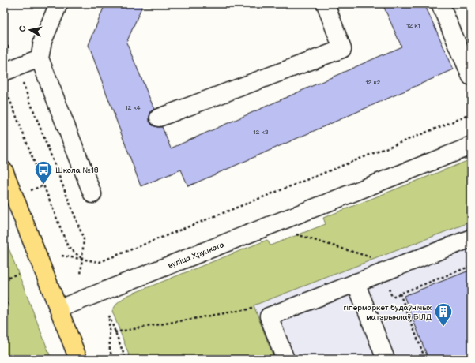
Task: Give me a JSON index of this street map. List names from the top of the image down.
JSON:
{
  "streets": {
    "street": ["вуліца Хруцкага"]
  },
  "places": {
    "bus stop": ["Школа №18"],
    "building": ["гіпермаркет будаўнічых матэрыялаў БІЛД"]
  },
  "house_numbers": [
    "12 к1",
    "12 к2",
    "12 к4",
    "12 к3"
  ],
  "north": "left"
}
